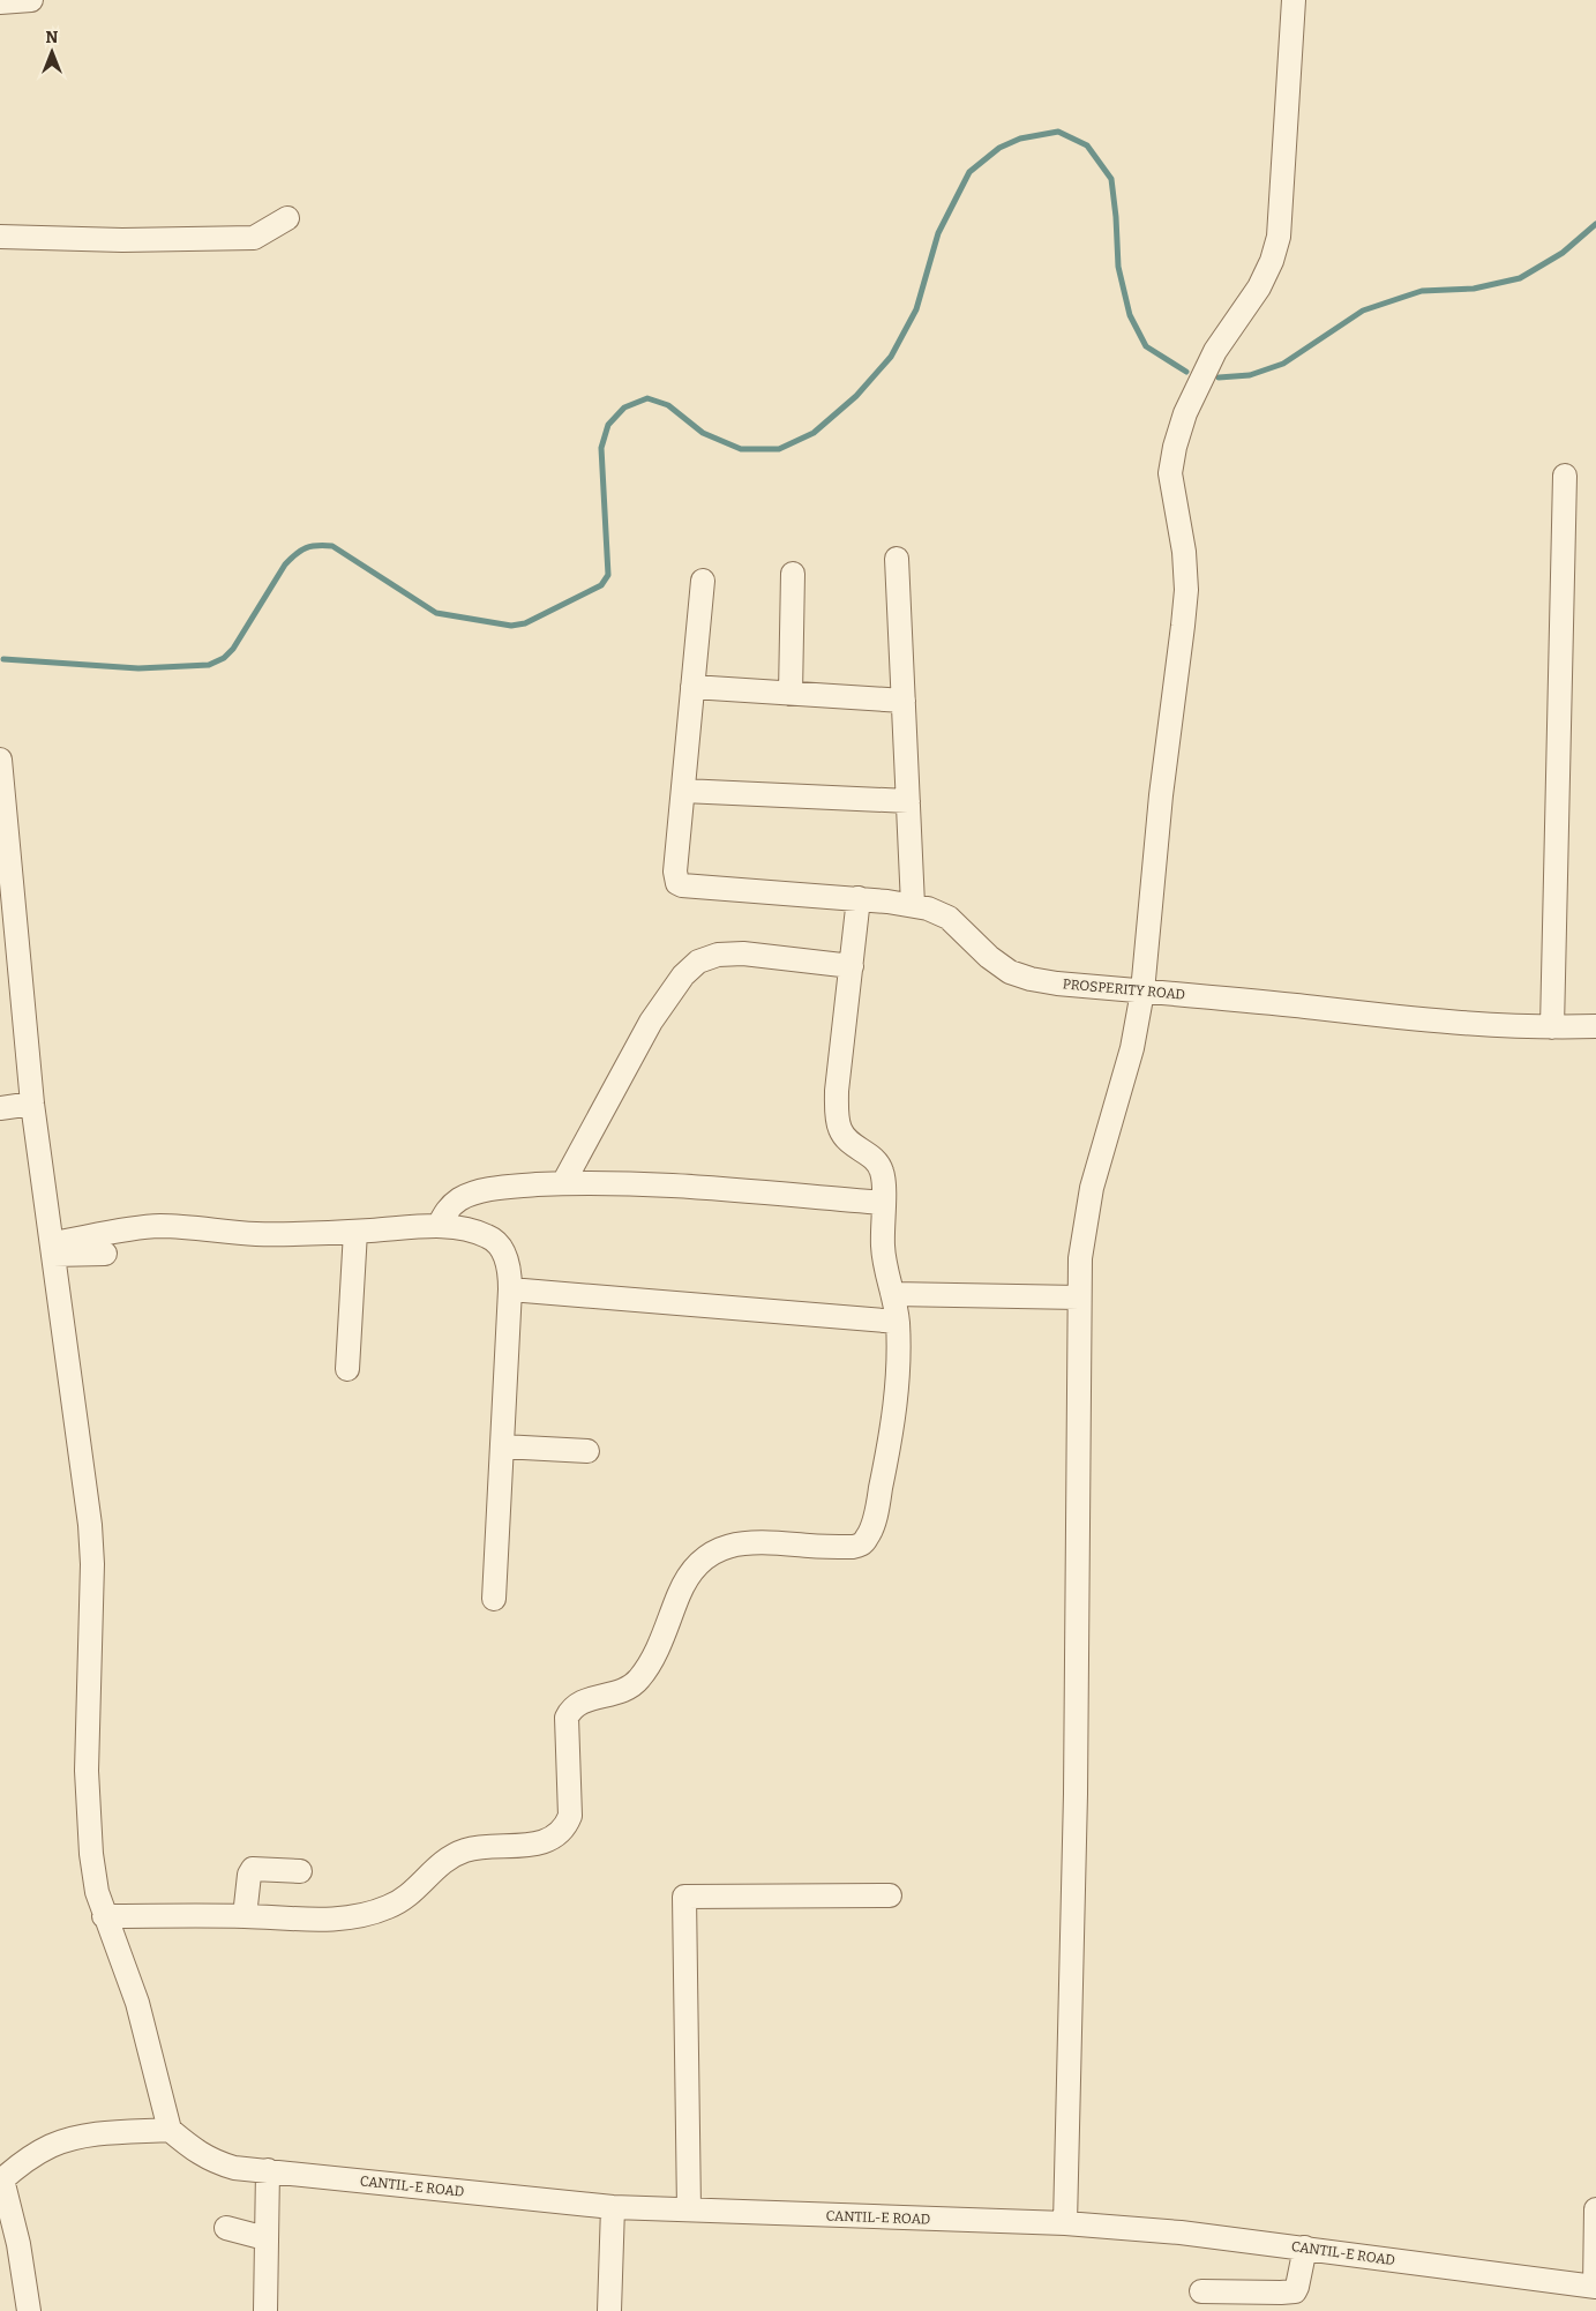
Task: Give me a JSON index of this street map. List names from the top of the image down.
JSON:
{
  "streets": {
    "street": ["PROSPERITY ROAD", "CANTIL-E ROAD"]
  },
  "north": "top"
}
